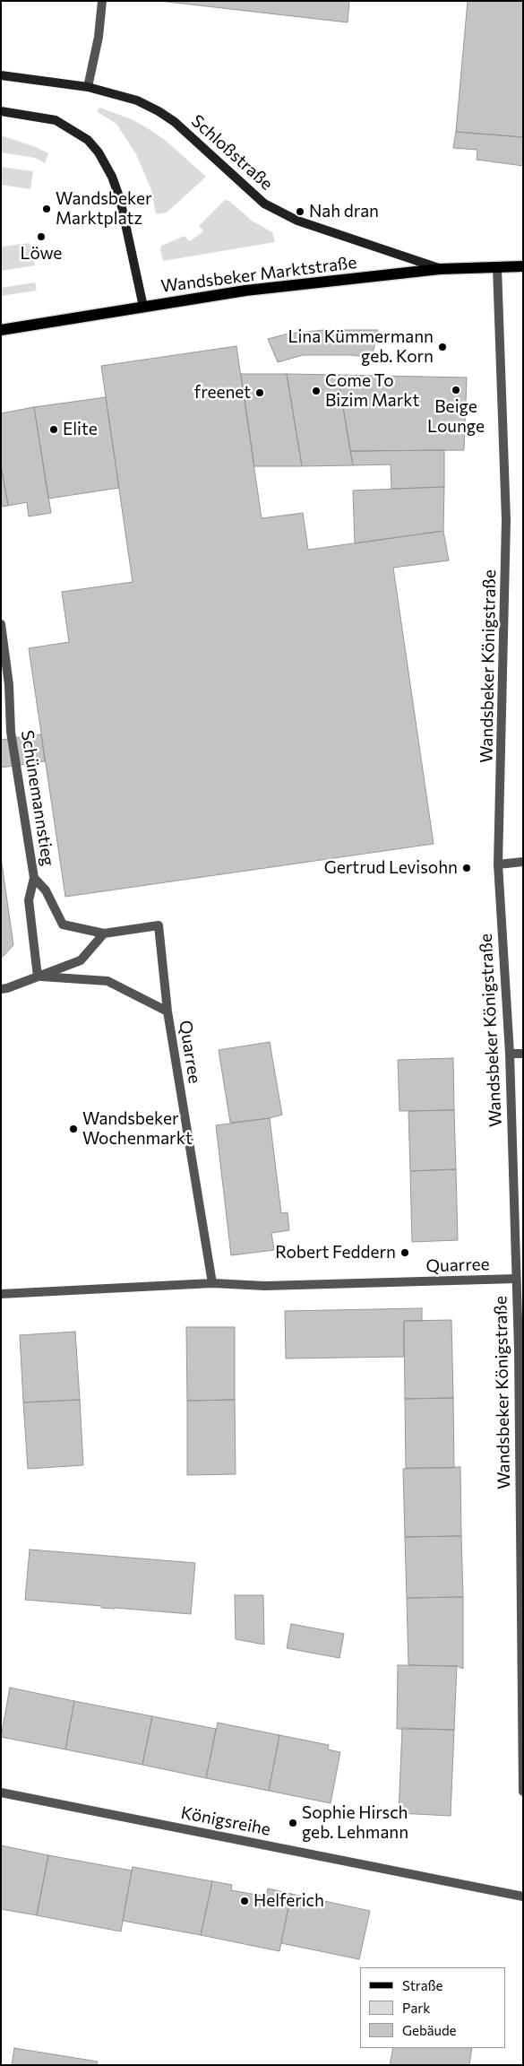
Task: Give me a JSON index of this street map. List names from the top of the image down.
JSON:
{
  "streets": {
    "main road": ["Schloßstraße", "Wandsbeker Marktstraße"],
    "street": [
      "Wandsbeker Königstraße",
      "Schünemannstieg",
      "Quarree",
      "Königsreihe"
    ]
  },
  "crossings": [
    ["Schloßstraße", "Wandsbeker Marktstraße"],
    ["Wandsbeker Marktstraße", "Wandsbeker Königstraße"],
    ["Wandsbeker Königstraße", "Quarree"],
    ["Schünemannstieg", "Quarree"]
  ],
  "places": [
    "Wandsbeker Marktplatz",
    "Nah dran",
    "Löwe",
    "Lina Kümmermann geb. Korn",
    "Beige Lounge",
    "Come To Bizim Markt",
    "freenet",
    "Elite",
    "Gertrud Levisohn",
    "Wandsbeker Wochenmarkt",
    "Robert Feddern",
    "Sophie Hirsch geb. Lehmann",
    "Helferich"
  ],
  "legend": ["Straße", "Park", "Gebäude"]
}
